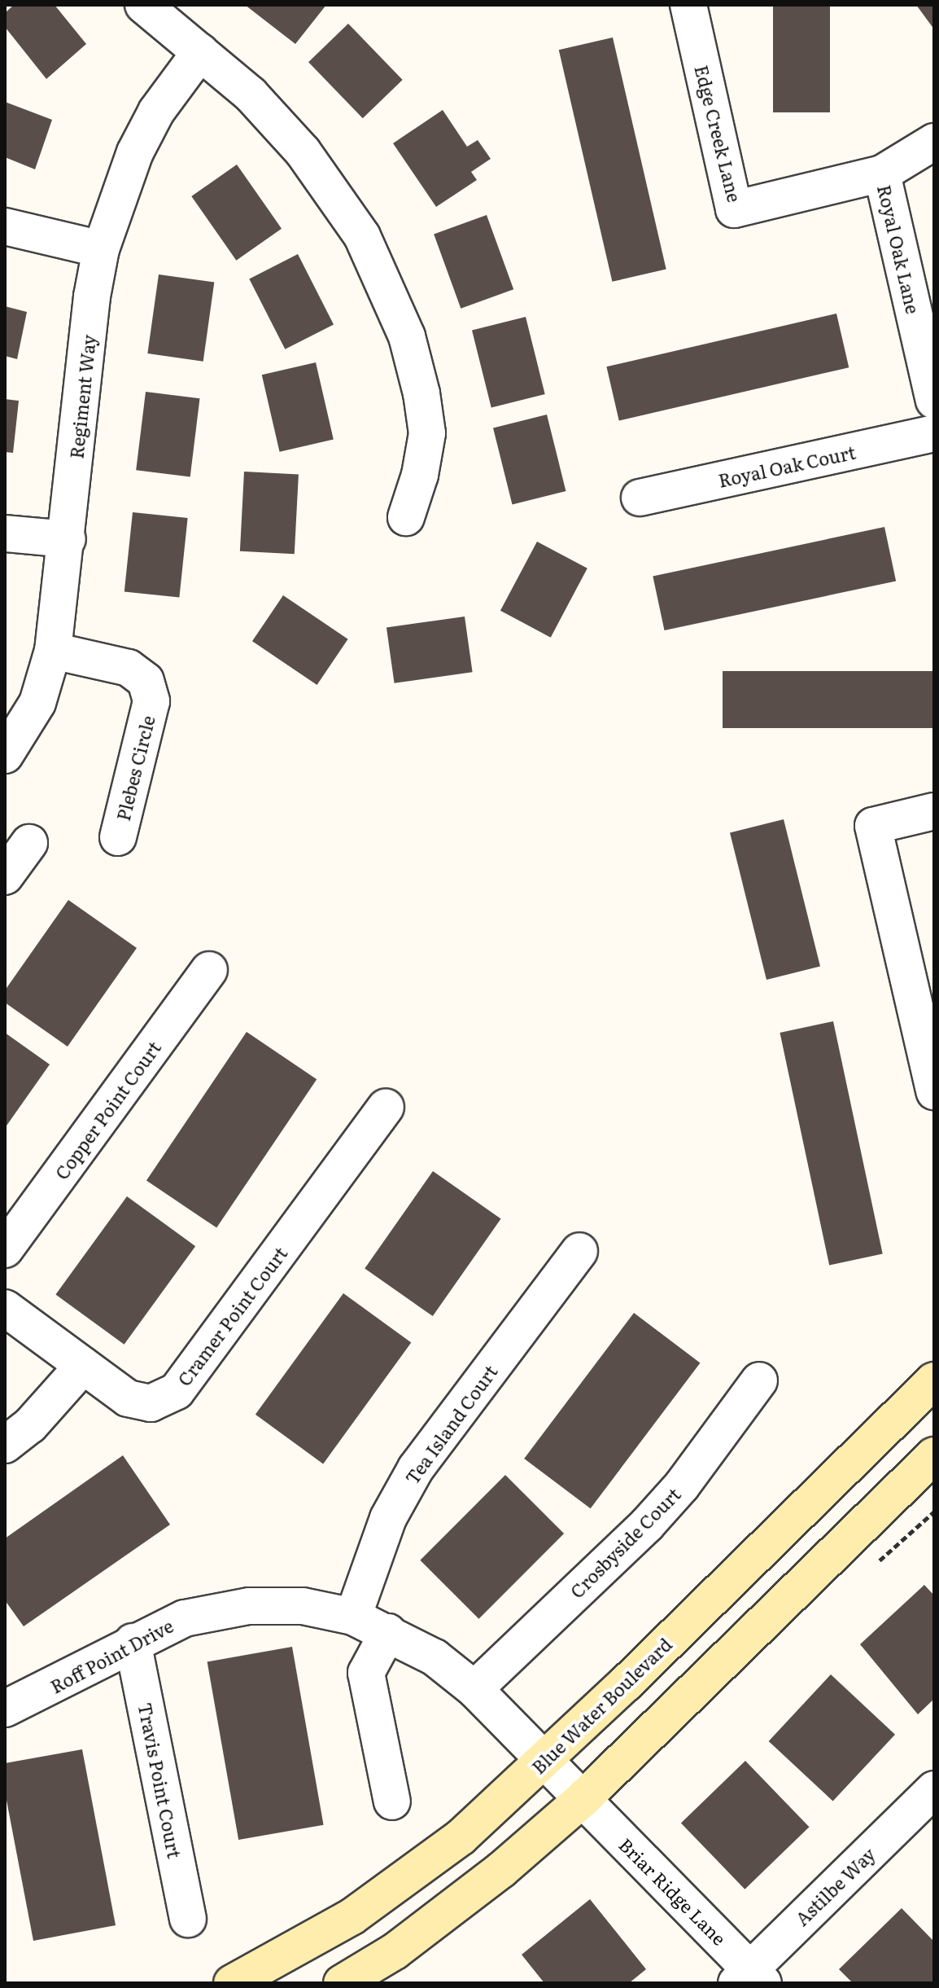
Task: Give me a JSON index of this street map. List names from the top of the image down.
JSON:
{
  "streets": {
    "street": [
      "Edge Creek Lane",
      "Royal Oak Lane",
      "Regiment Way",
      "Royal Oak Court",
      "Plebes Circle",
      "Copper Point Court",
      "Cramer Point Court",
      "Tea Island Court",
      "Crosbyside Court",
      "Roff Point Drive",
      "Blue Water Boulevard",
      "Travis Point Court",
      "Astilbe Way",
      "Briar Ridge Lane"
    ]
  },
  "crossings": [
    ["Edge Creek Lane", "Royal Oak Lane"],
    ["Regiment Way", "Plebes Circle"],
    ["Tea Island Court", "Roff Point Drive"],
    ["Crosbyside Court", "Roff Point Drive"],
    ["Roff Point Drive", "Blue Water Boulevard"],
    ["Roff Point Drive", "Travis Point Court"],
    ["Roff Point Drive", "Briar Ridge Lane"],
    ["Astilbe Way", "Briar Ridge Lane"]
  ]
}
